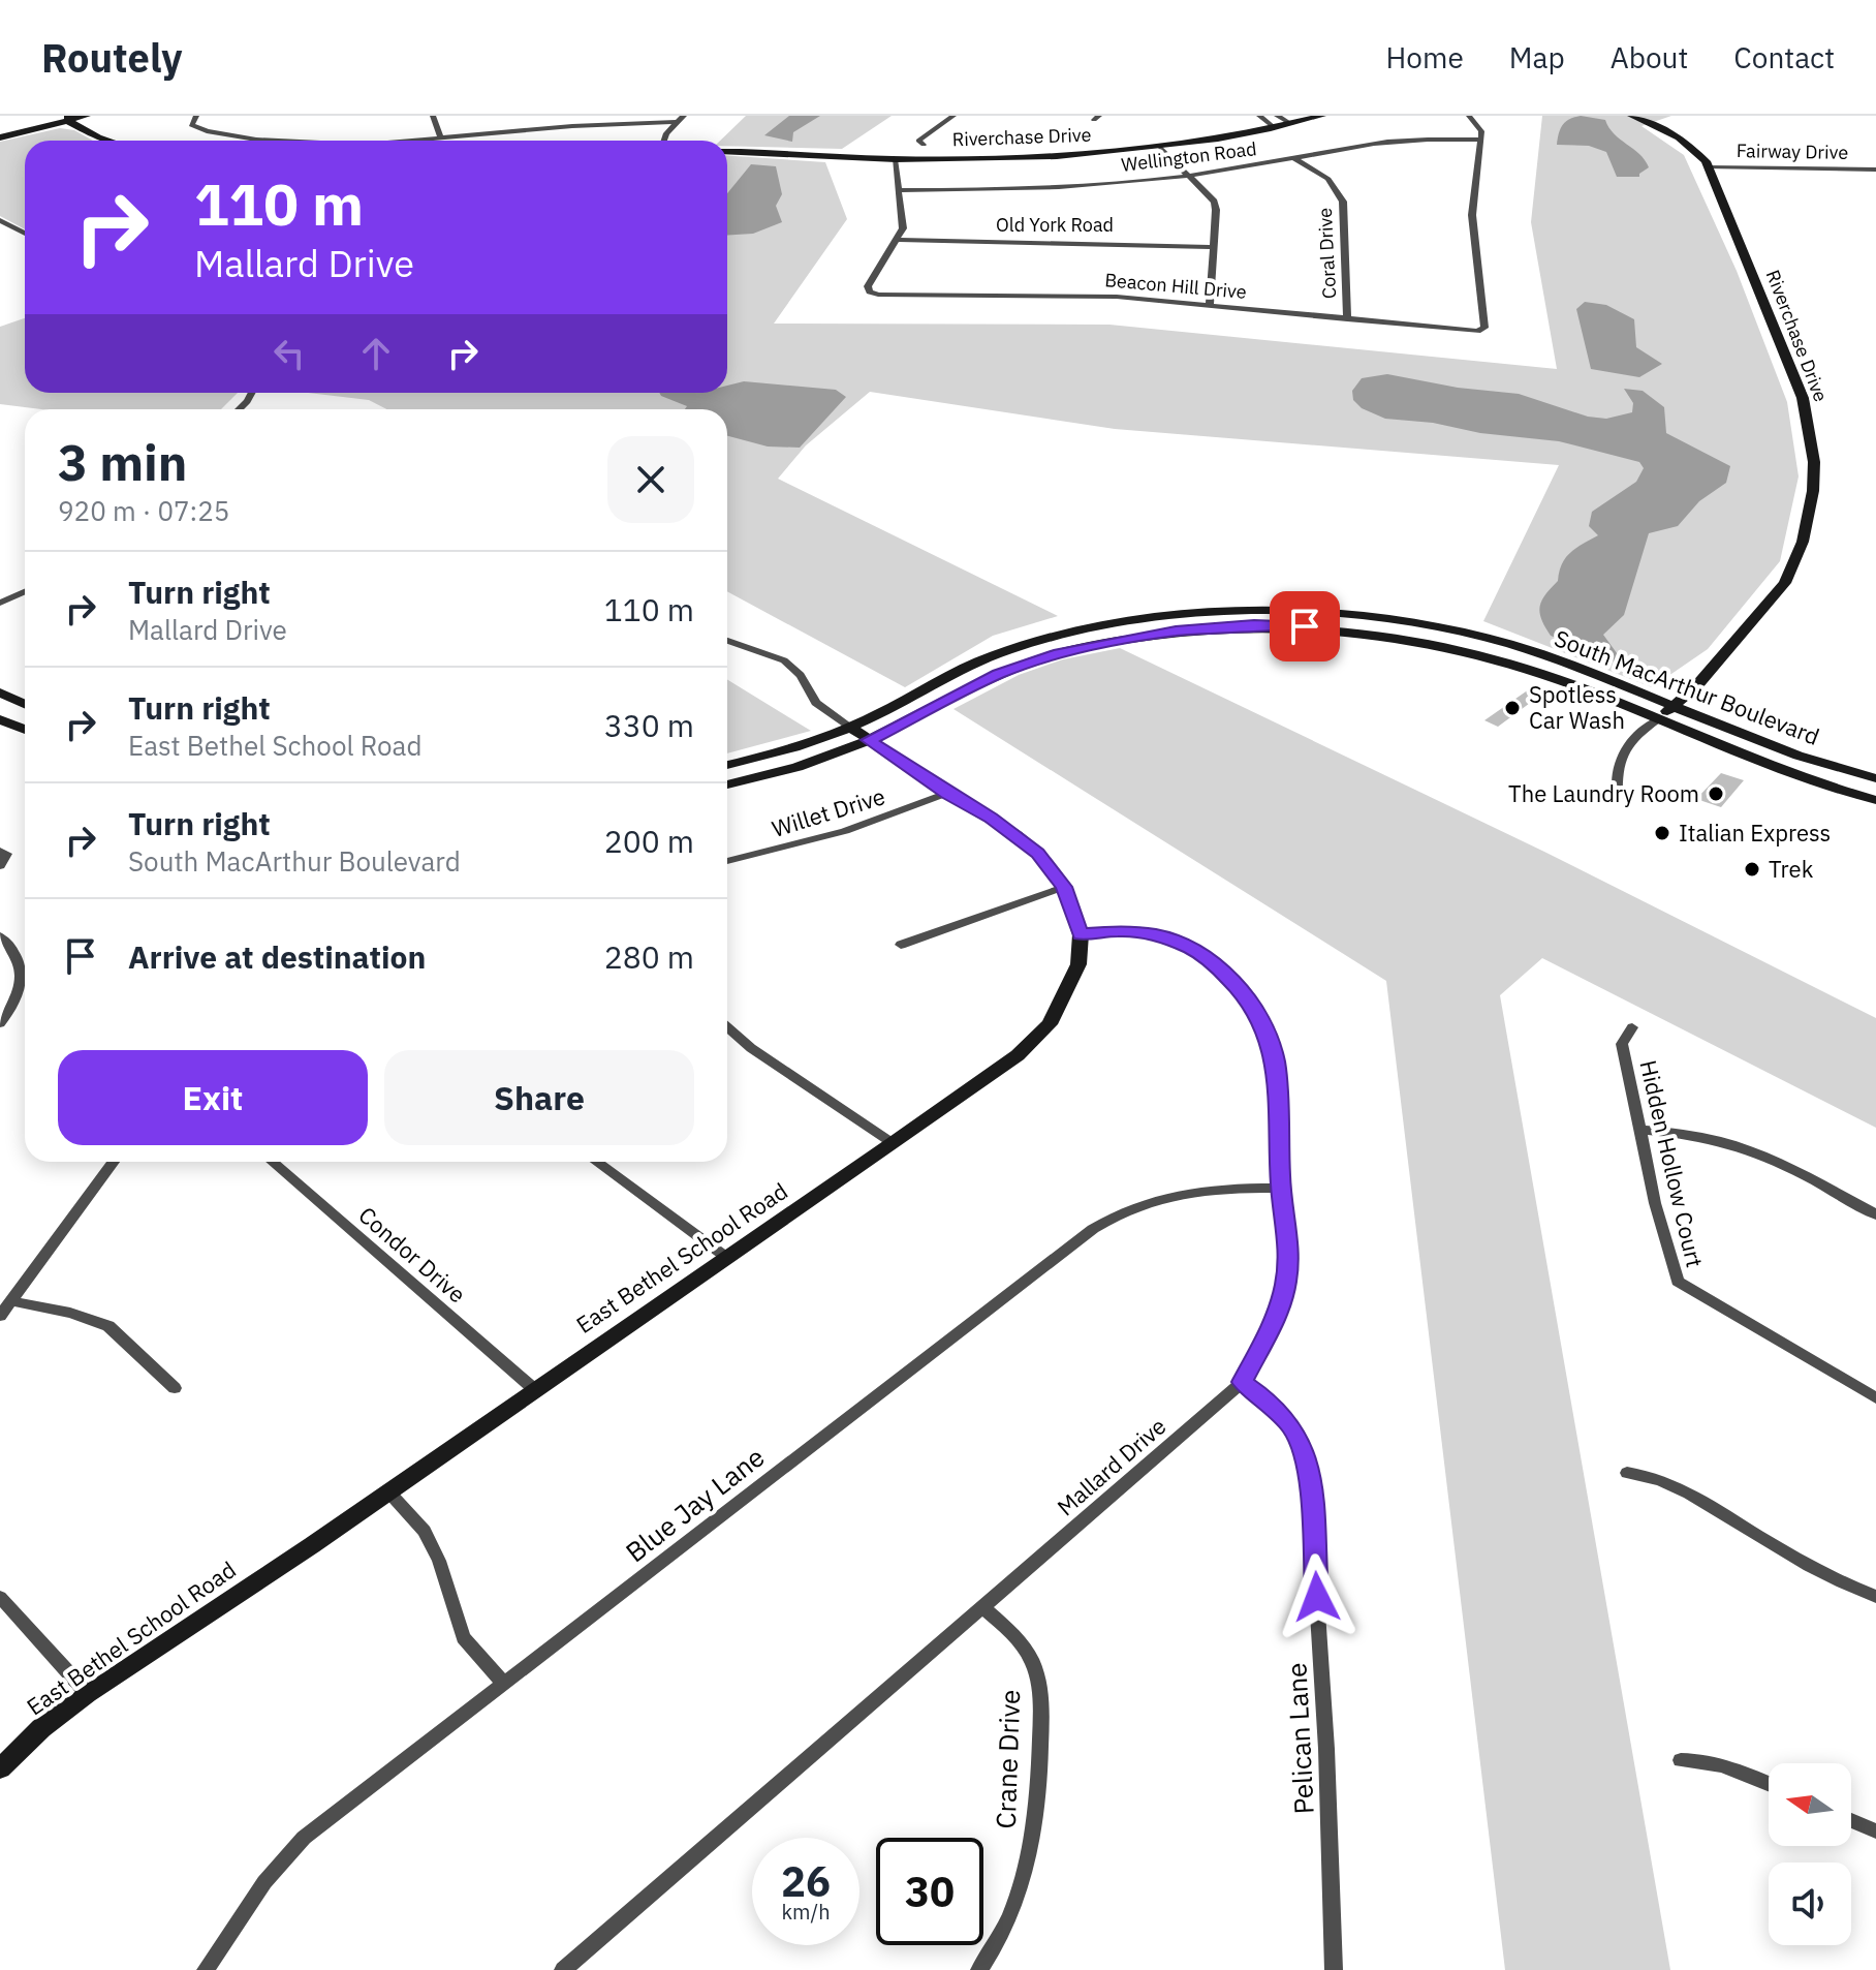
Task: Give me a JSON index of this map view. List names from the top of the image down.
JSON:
{
  "streets": {
    "street": [
      "Riverchase Drive",
      "Fairway Drive",
      "Wellington Road",
      "Old York Road",
      "Coral Drive",
      "Beacon Hill Drive",
      "South MacArthur Boulevard",
      "Willet Drive",
      "Hidden Hollow Court",
      "Condor Drive",
      "East Bethel School Road",
      "Mallard Drive",
      "Blue Jay Lane",
      "Pelican Lane",
      "Crane Drive"
    ]
  },
  "crossings": [
    ["Riverchase Drive", "Fairway Drive"],
    ["Riverchase Drive", "South MacArthur Boulevard"],
    ["Wellington Road", "Coral Drive"],
    ["Wellington Road", "Beacon Hill Drive"],
    ["Old York Road", "Beacon Hill Drive"],
    ["Coral Drive", "Beacon Hill Drive"],
    ["South MacArthur Boulevard", "East Bethel School Road"],
    ["Willet Drive", "East Bethel School Road"],
    ["Condor Drive", "East Bethel School Road"],
    ["East Bethel School Road", "Mallard Drive"],
    ["Mallard Drive", "Blue Jay Lane"],
    ["Mallard Drive", "Pelican Lane"],
    ["Mallard Drive", "Crane Drive"]
  ],
  "places": [
    "Spotless Car Wash",
    "The Laundry Room",
    "Italian Express",
    "Trek"
  ],
  "north": "left",
  "page": {
    "header": "Routely",
    "nav": [
      "Home",
      "Map",
      "About",
      "Contact"
    ],
    "turn": ["110 m", "Mallard Drive"],
    "heading": ["3 min", "920 m · 07:25"],
    "list": [
      {
        "name": "Turn right",
        "note": "Mallard Drive",
        "value": "110 m"
      },
      {
        "name": "Turn right",
        "note": "East Bethel School Road",
        "value": "330 m"
      },
      {
        "name": "Turn right",
        "note": "South MacArthur Boulevard",
        "value": "200 m"
      },
      {
        "name": "Arrive at destination",
        "value": "280 m"
      }
    ],
    "buttons": ["Exit", "Share"],
    "speed": "26 km/h",
    "limit": "30"
  }
}
